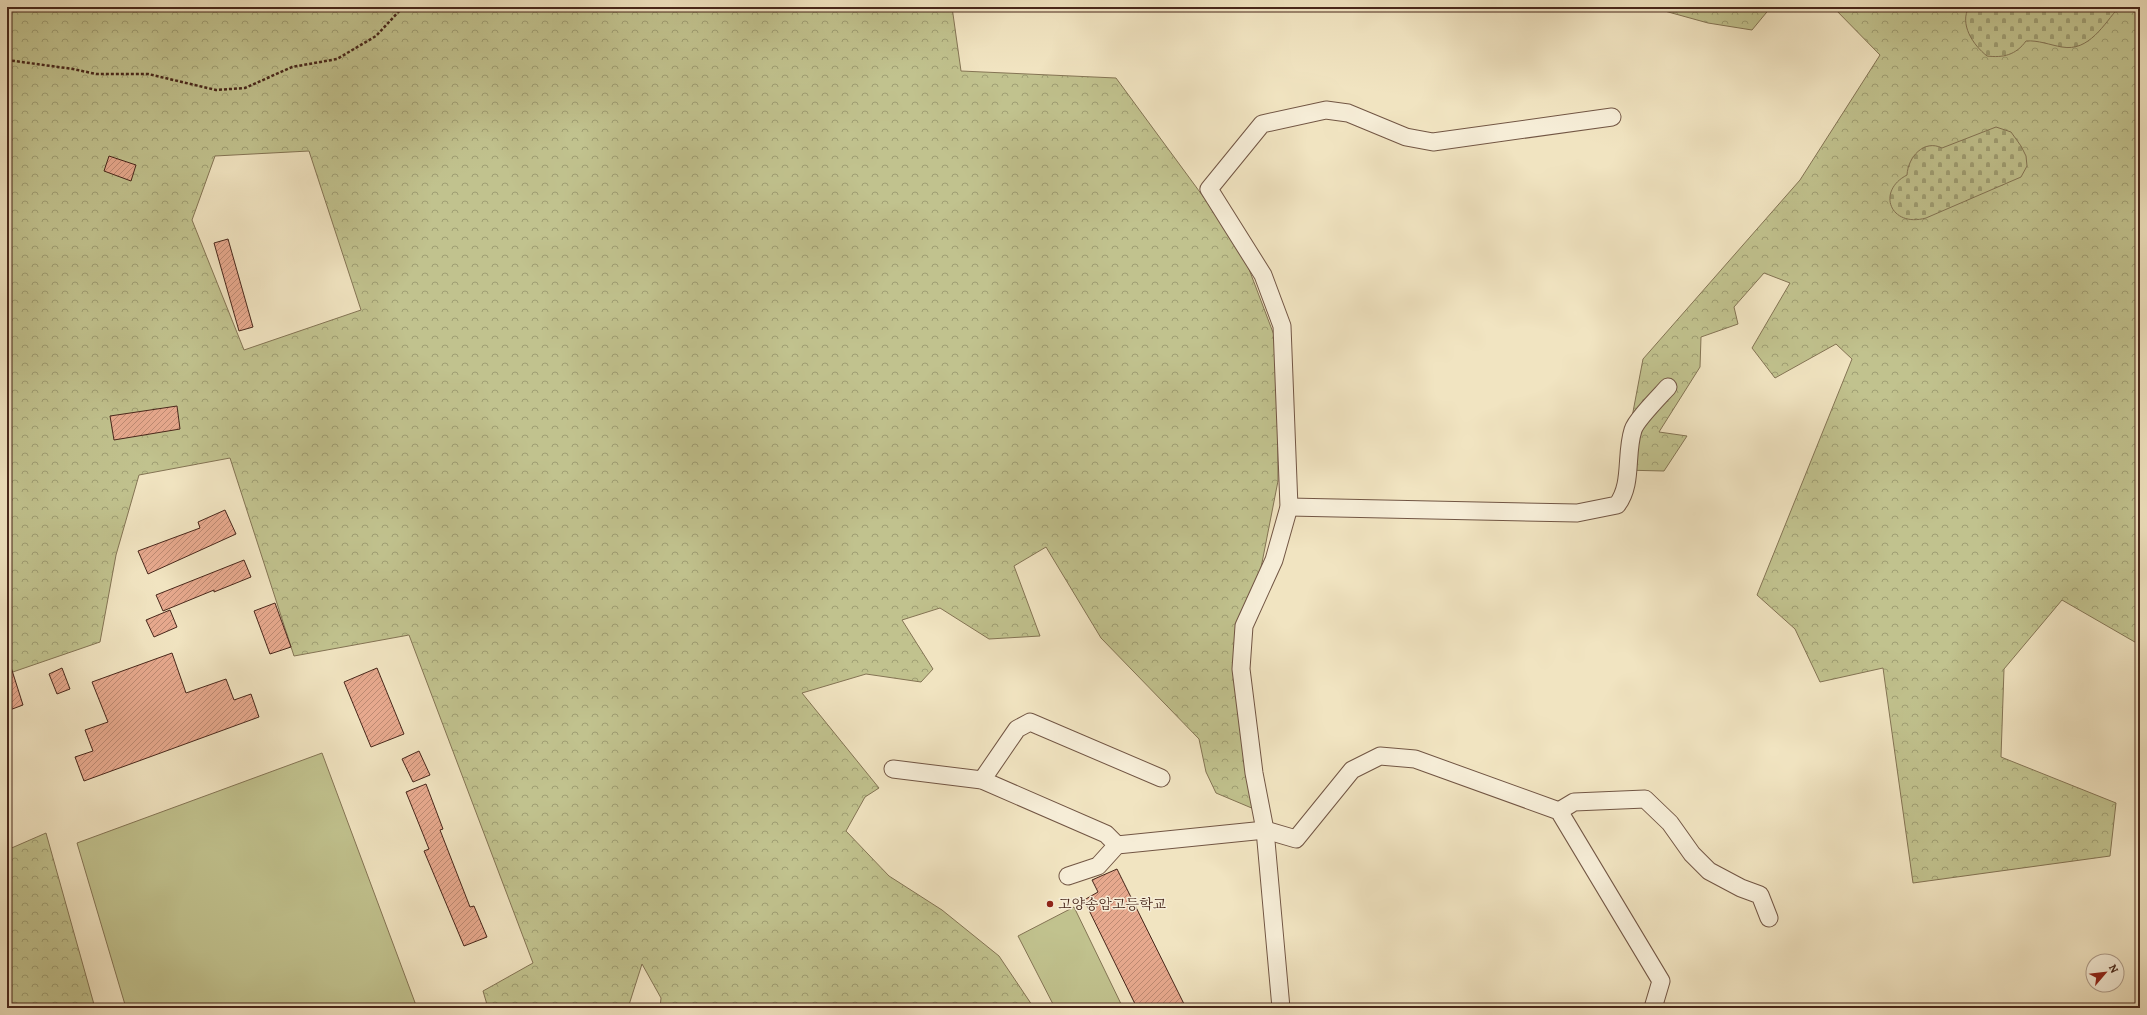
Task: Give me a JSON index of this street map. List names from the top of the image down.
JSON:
{
  "places": ["고양송암고등학교"],
  "north": "top right"
}
